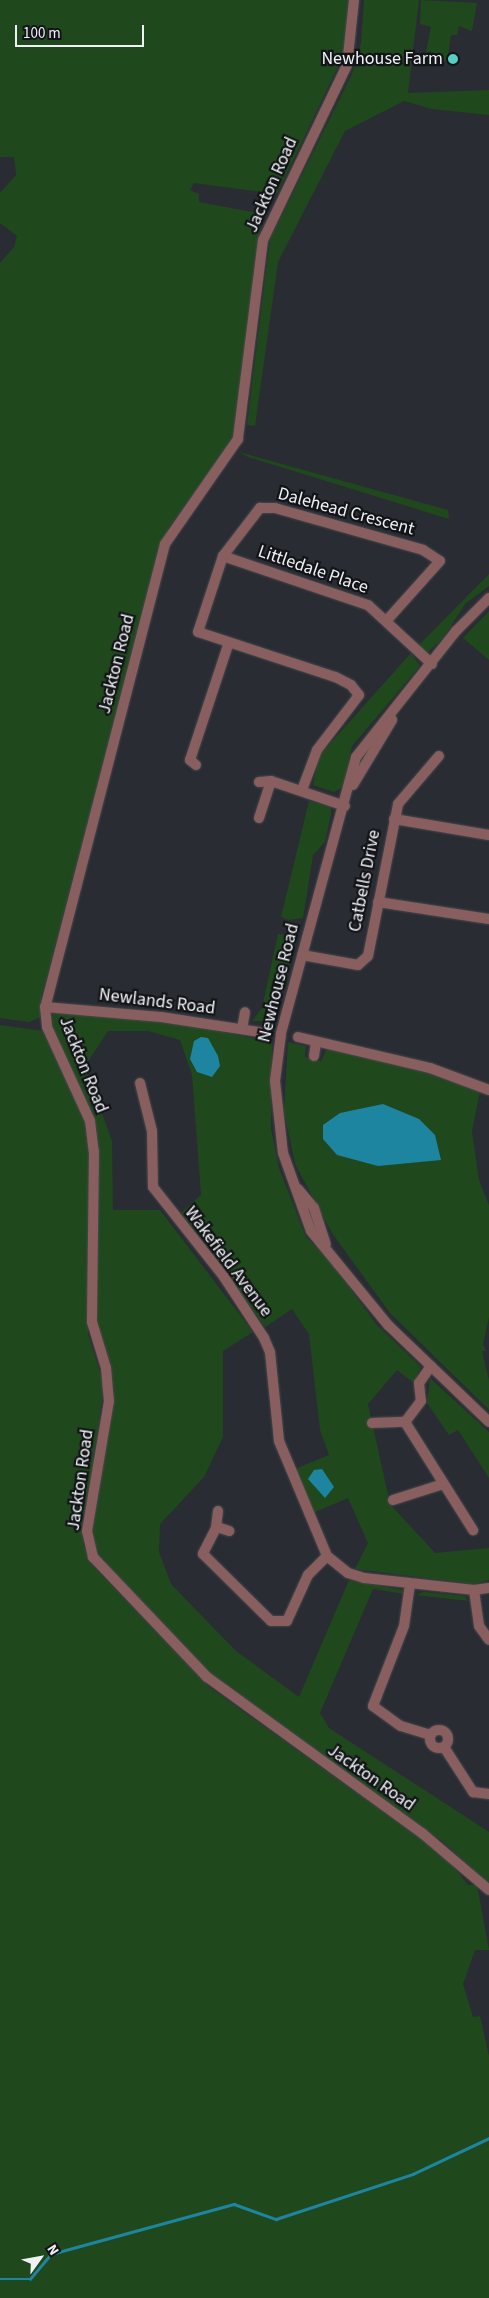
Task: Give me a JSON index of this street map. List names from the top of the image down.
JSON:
{
  "streets": {
    "street": [
      "Jackton Road",
      "Dalehead Crescent",
      "Littledale Place",
      "Catbells Drive",
      "Newhouse Road",
      "Newlands Road",
      "Wakefield Avenue"
    ]
  },
  "crossings": [
    ["Jackton Road", "Newlands Road"],
    ["Dalehead Crescent", "Littledale Place"],
    ["Littledale Place", "Newhouse Road"],
    ["Catbells Drive", "Newhouse Road"]
  ],
  "places": ["Newhouse Farm"],
  "scale_bar": "100 m",
  "north": "top right"
}
